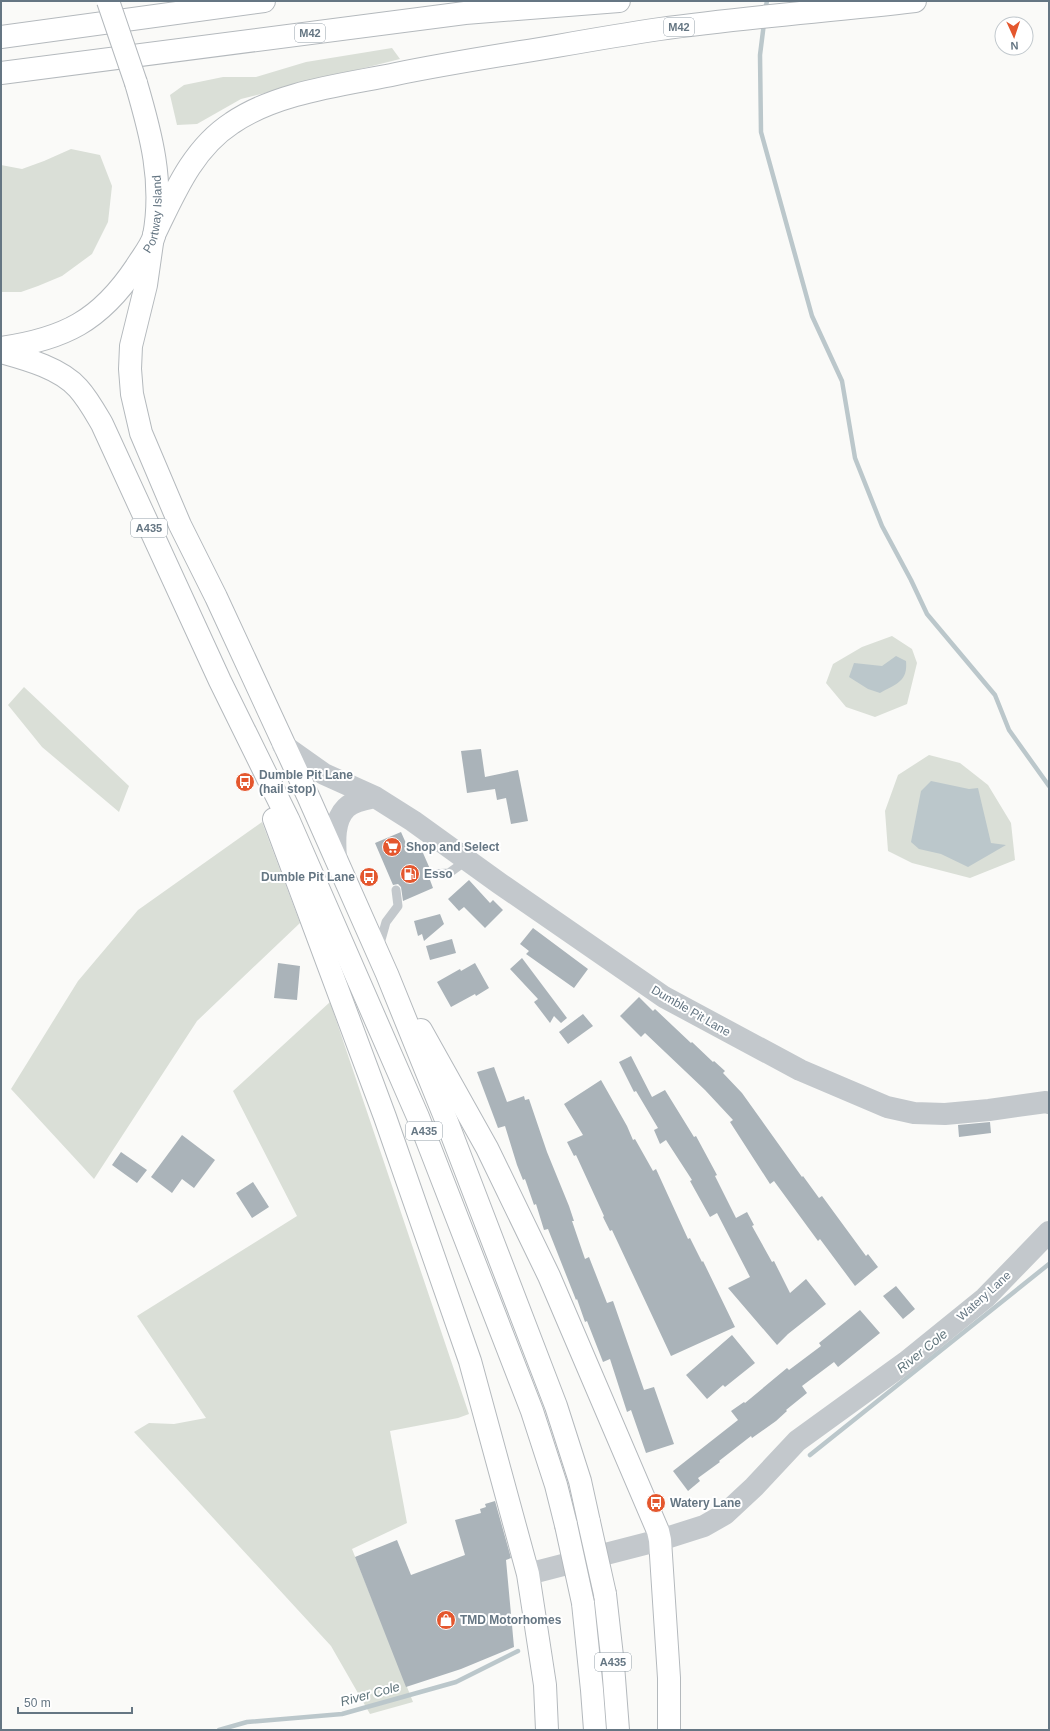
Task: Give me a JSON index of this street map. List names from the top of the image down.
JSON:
{
  "streets": {
    "highway": ["M42", "Portway Island", "A435"],
    "street": ["Dumble Pit Lane", "Watery Lane"]
  },
  "crossings": [
    ["M42", "Portway Island"],
    ["M42", "A435"],
    ["Portway Island", "A435"],
    ["A435", "Dumble Pit Lane"]
  ],
  "water": ["River Cole"],
  "places": {
    "bus stop": ["Dumble Pit Lane (hail stop)", "Dumble Pit Lane", "Watery Lane"],
    "supermarket": ["Shop and Select"],
    "fuel station": ["Esso"],
    "shop": ["TMD Motorhomes"]
  },
  "scale_bar": "50 m",
  "north": "bottom"
}
